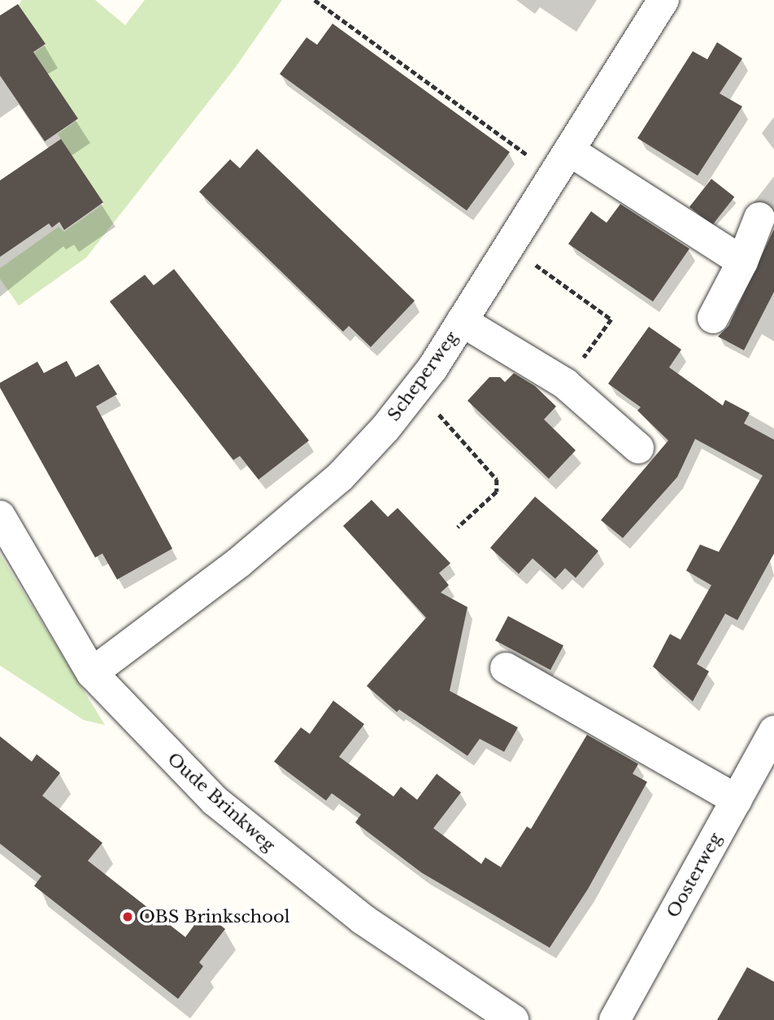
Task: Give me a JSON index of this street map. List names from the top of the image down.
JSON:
{
  "streets": {
    "street": ["Scheperweg", "Oude Brinkweg", "Oosterweg"]
  },
  "crossings": [
    ["Scheperweg", "Oude Brinkweg"]
  ],
  "places": ["OBS Brinkschool"]
}
